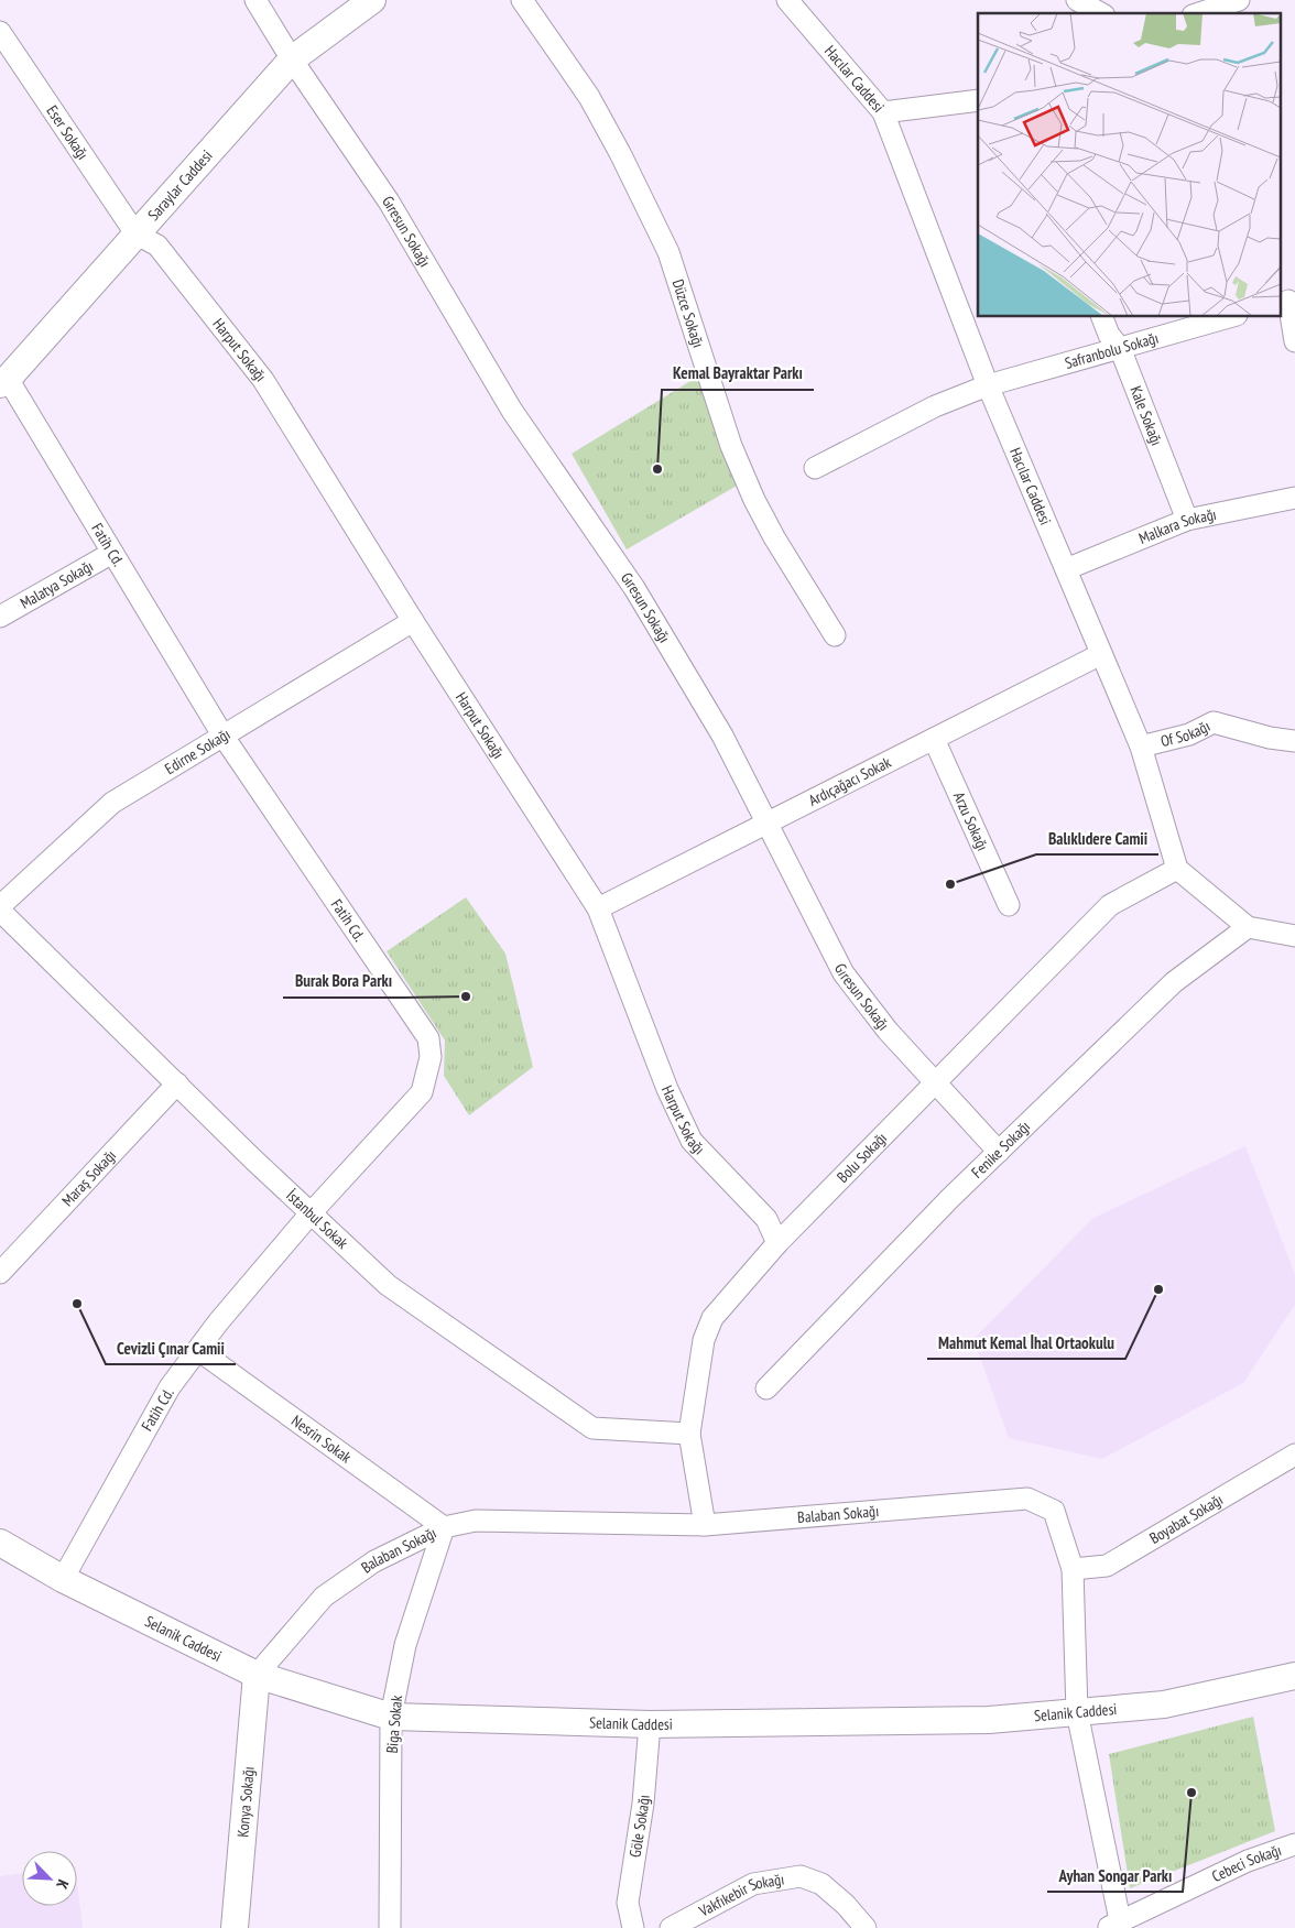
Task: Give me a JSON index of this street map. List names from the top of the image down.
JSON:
{
  "streets": {
    "street": [
      "Hacılar Caddesi",
      "Eser Sokağı",
      "Saraylar Caddesi",
      "Gıresun Sokağı",
      "Düzce Sokağı",
      "Harput Sokağı",
      "Safranbolu Sokağı",
      "Kale Sokağı",
      "Malkara Sokağı",
      "Fatih Cd.",
      "Malatya Sokağı",
      "Of Sokağı",
      "Edirne Sokağı",
      "Ardıçağacı Sokak",
      "Arzu Sokağı",
      "Fenike Sokağı",
      "Bolu Sokağı",
      "Maraş Sokağı",
      "İstanbul Sokak",
      "Nesrin Sokak",
      "Balaban Sokağı",
      "Boyabat Sokağı",
      "Selanik Caddesi",
      "Biga Sokak",
      "Konya Sokağı",
      "Göle Sokağı",
      "Cebeci Sokağı",
      "Vakfıkebir Sokağı"
    ]
  },
  "crossings": [
    ["Hacılar Caddesi", "Safranbolu Sokağı"],
    ["Hacılar Caddesi", "Malkara Sokağı"],
    ["Hacılar Caddesi", "Of Sokağı"],
    ["Hacılar Caddesi", "Ardıçağacı Sokak"],
    ["Hacılar Caddesi", "Bolu Sokağı"],
    ["Eser Sokağı", "Saraylar Caddesi"],
    ["Eser Sokağı", "Harput Sokağı"],
    ["Saraylar Caddesi", "Gıresun Sokağı"],
    ["Saraylar Caddesi", "Harput Sokağı"],
    ["Saraylar Caddesi", "Fatih Cd."],
    ["Gıresun Sokağı", "Ardıçağacı Sokak"],
    ["Gıresun Sokağı", "Fenike Sokağı"],
    ["Gıresun Sokağı", "Bolu Sokağı"],
    ["Harput Sokağı", "Edirne Sokağı"],
    ["Harput Sokağı", "Ardıçağacı Sokak"],
    ["Harput Sokağı", "Bolu Sokağı"],
    ["Safranbolu Sokağı", "Kale Sokağı"],
    ["Kale Sokağı", "Malkara Sokağı"],
    ["Fatih Cd.", "Malatya Sokağı"],
    ["Fatih Cd.", "Edirne Sokağı"],
    ["Fatih Cd.", "İstanbul Sokak"],
    ["Fatih Cd.", "Nesrin Sokak"],
    ["Fatih Cd.", "Selanik Caddesi"],
    ["Ardıçağacı Sokak", "Arzu Sokağı"],
    ["Bolu Sokağı", "İstanbul Sokak"],
    ["Bolu Sokağı", "Balaban Sokağı"],
    ["Maraş Sokağı", "İstanbul Sokak"],
    ["Nesrin Sokak", "Balaban Sokağı"],
    ["Nesrin Sokak", "Biga Sokak"],
    ["Balaban Sokağı", "Boyabat Sokağı"],
    ["Balaban Sokağı", "Selanik Caddesi"],
    ["Balaban Sokağı", "Biga Sokak"],
    ["Balaban Sokağı", "Konya Sokağı"],
    ["Balaban Sokağı", "Cebeci Sokağı"],
    ["Selanik Caddesi", "Biga Sokak"],
    ["Selanik Caddesi", "Konya Sokağı"],
    ["Selanik Caddesi", "Göle Sokağı"]
  ],
  "places": [
    "Kemal Bayraktar Parkı",
    "Balıklıdere Camii",
    "Burak Bora Parkı",
    "Mahmut Kemal İhal Ortaokulu",
    "Cevizli Çınar Camii",
    "Ayhan Songar Parkı"
  ],
  "north": "bottom right"
}
